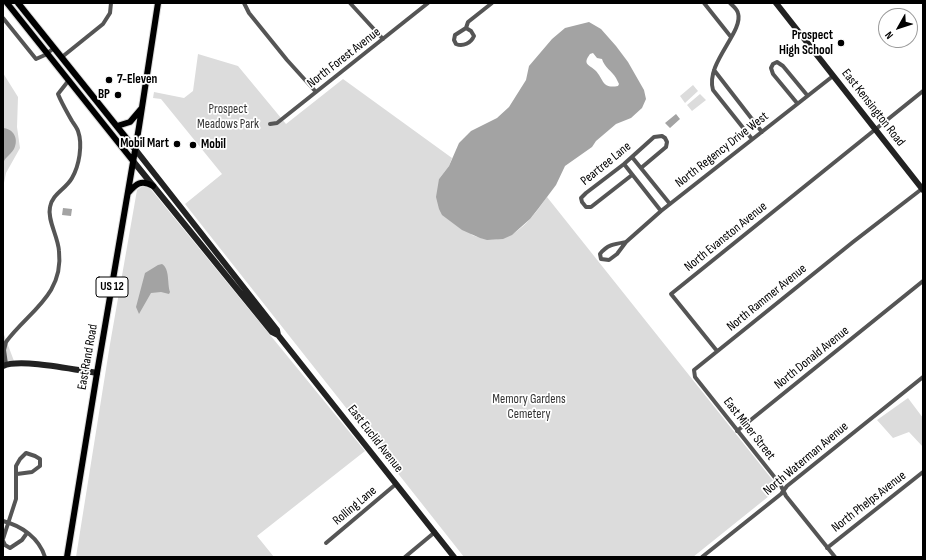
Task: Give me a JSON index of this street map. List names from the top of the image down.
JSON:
{
  "streets": {
    "main road": [
      "East Kensington Road",
      "US 12",
      "East Rand Road",
      "East Euclid Avenue"
    ],
    "street": [
      "North Forest Avenue",
      "North Regency Drive West",
      "Peartree Lane",
      "North Evanston Avenue",
      "North Rammer Avenue",
      "North Donald Avenue",
      "East Miner Street",
      "North Waterman Avenue",
      "North Phelps Avenue",
      "Rolling Lane"
    ]
  },
  "crossings": [
    ["East Kensington Road", "North Regency Drive West"],
    ["East Kensington Road", "North Evanston Avenue"],
    ["East Kensington Road", "North Rammer Avenue"],
    ["North Evanston Avenue", "North Rammer Avenue"],
    ["US 12", "East Rand Road"],
    ["US 12", "East Euclid Avenue"],
    ["North Rammer Avenue", "East Miner Street"],
    ["East Rand Road", "East Euclid Avenue"],
    ["North Donald Avenue", "East Miner Street"],
    ["East Miner Street", "North Waterman Avenue"],
    ["East Miner Street", "North Phelps Avenue"],
    ["East Euclid Avenue", "Rolling Lane"]
  ],
  "parks": ["Prospect Meadows Park", "Memory Gardens Cemetery"],
  "places": [
    "Prospect High School",
    "7-Eleven",
    "BP",
    "Mobil Mart",
    "Mobil"
  ],
  "north": "bottom left"
}
